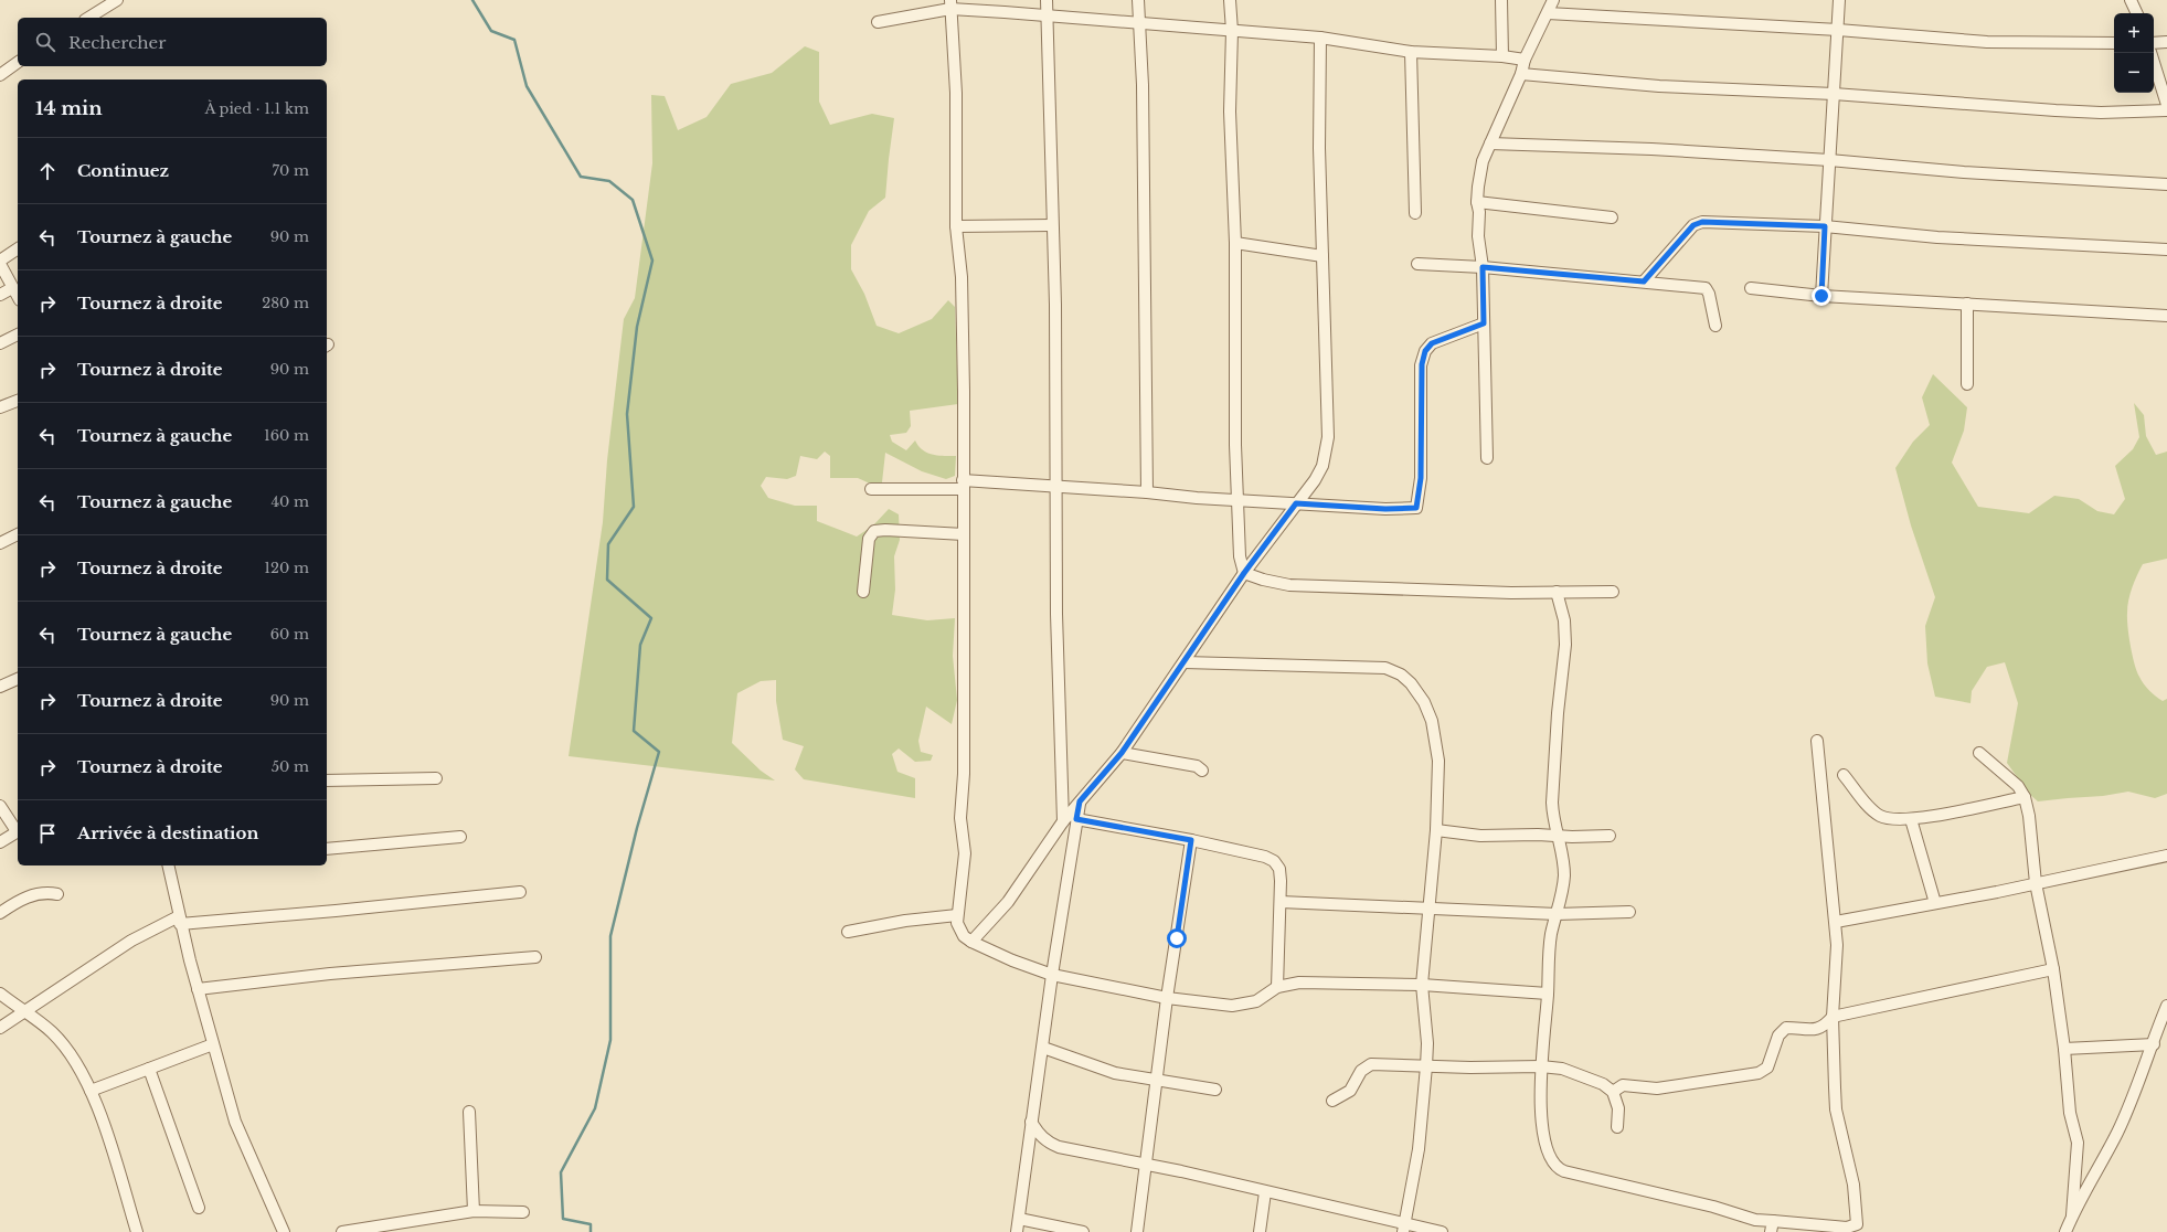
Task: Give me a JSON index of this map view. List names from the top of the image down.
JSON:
{
  "page": {
    "map_buttons": ["+", "−"],
    "search": "Rechercher",
    "heading": ["14 min", "À pied · 1.1 km"],
    "list": [
      ["Continuez", "70 m"],
      ["Tournez à gauche", "90 m"],
      ["Tournez à droite", "280 m"],
      ["Tournez à droite", "90 m"],
      ["Tournez à gauche", "160 m"],
      ["Tournez à gauche", "40 m"],
      ["Tournez à droite", "120 m"],
      ["Tournez à gauche", "60 m"],
      ["Tournez à droite", "90 m"],
      ["Tournez à droite", "50 m"],
      "Arrivée à destination"
    ]
  }
}
